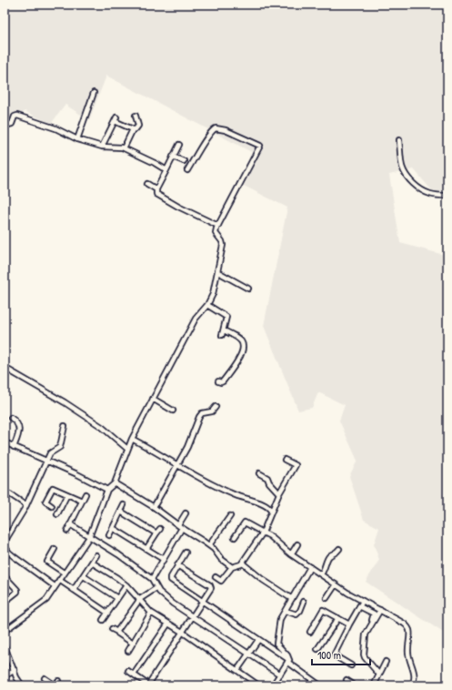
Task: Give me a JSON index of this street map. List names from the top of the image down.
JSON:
{
  "scale_bar": "100 m"
}
